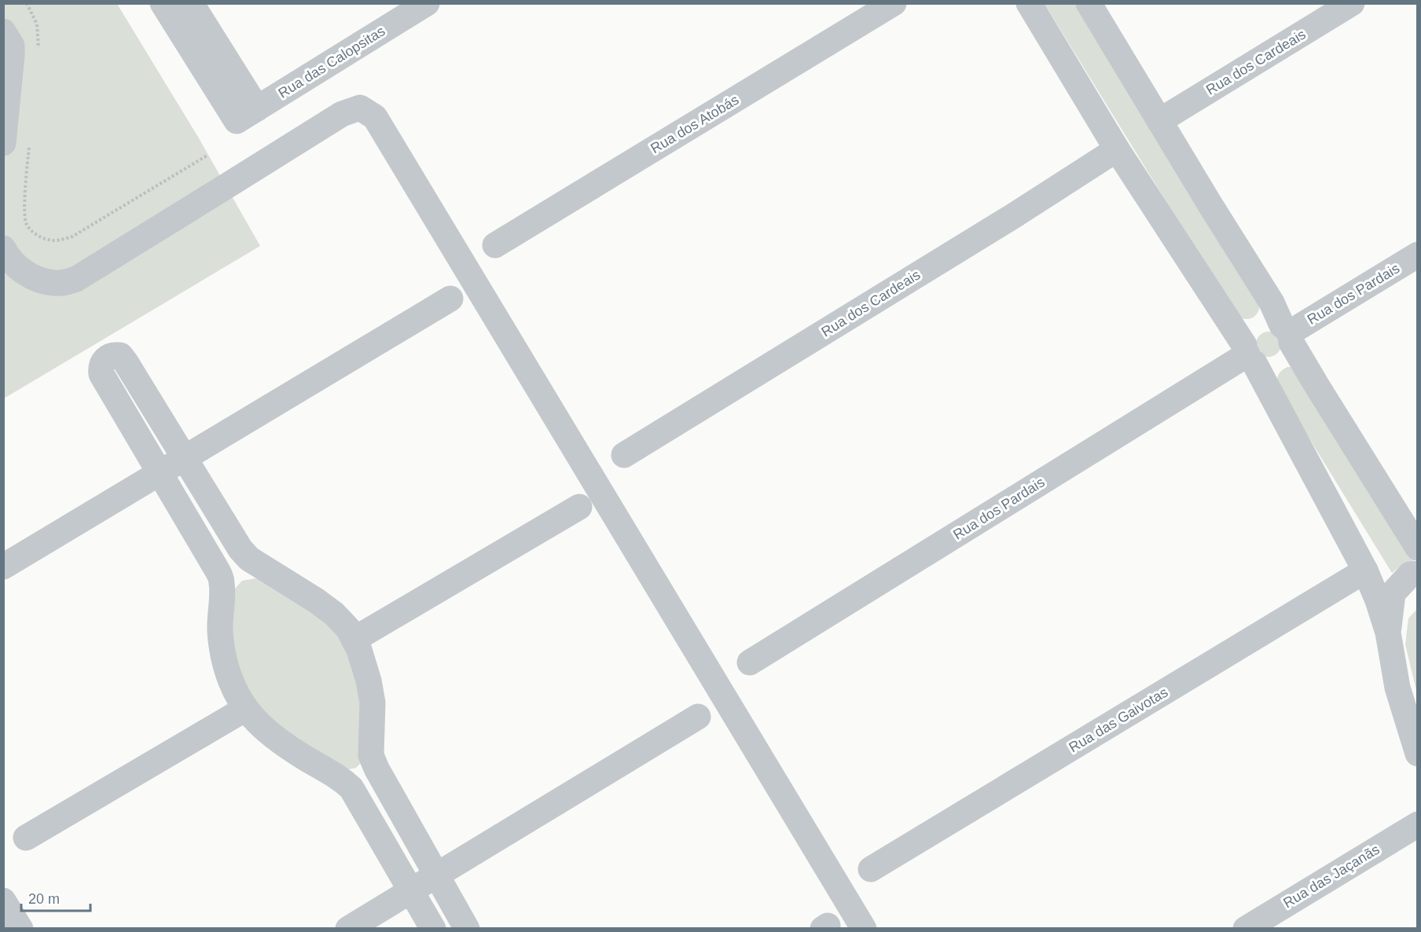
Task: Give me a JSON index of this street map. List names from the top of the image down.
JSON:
{
  "streets": {
    "street": [
      "Rua das Calopsitas",
      "Rua dos Cardeais",
      "Rua dos Atobás",
      "Rua dos Pardais",
      "Rua das Gaivotas",
      "Rua das Jaçanãs"
    ]
  },
  "scale_bar": "20 m"
}
